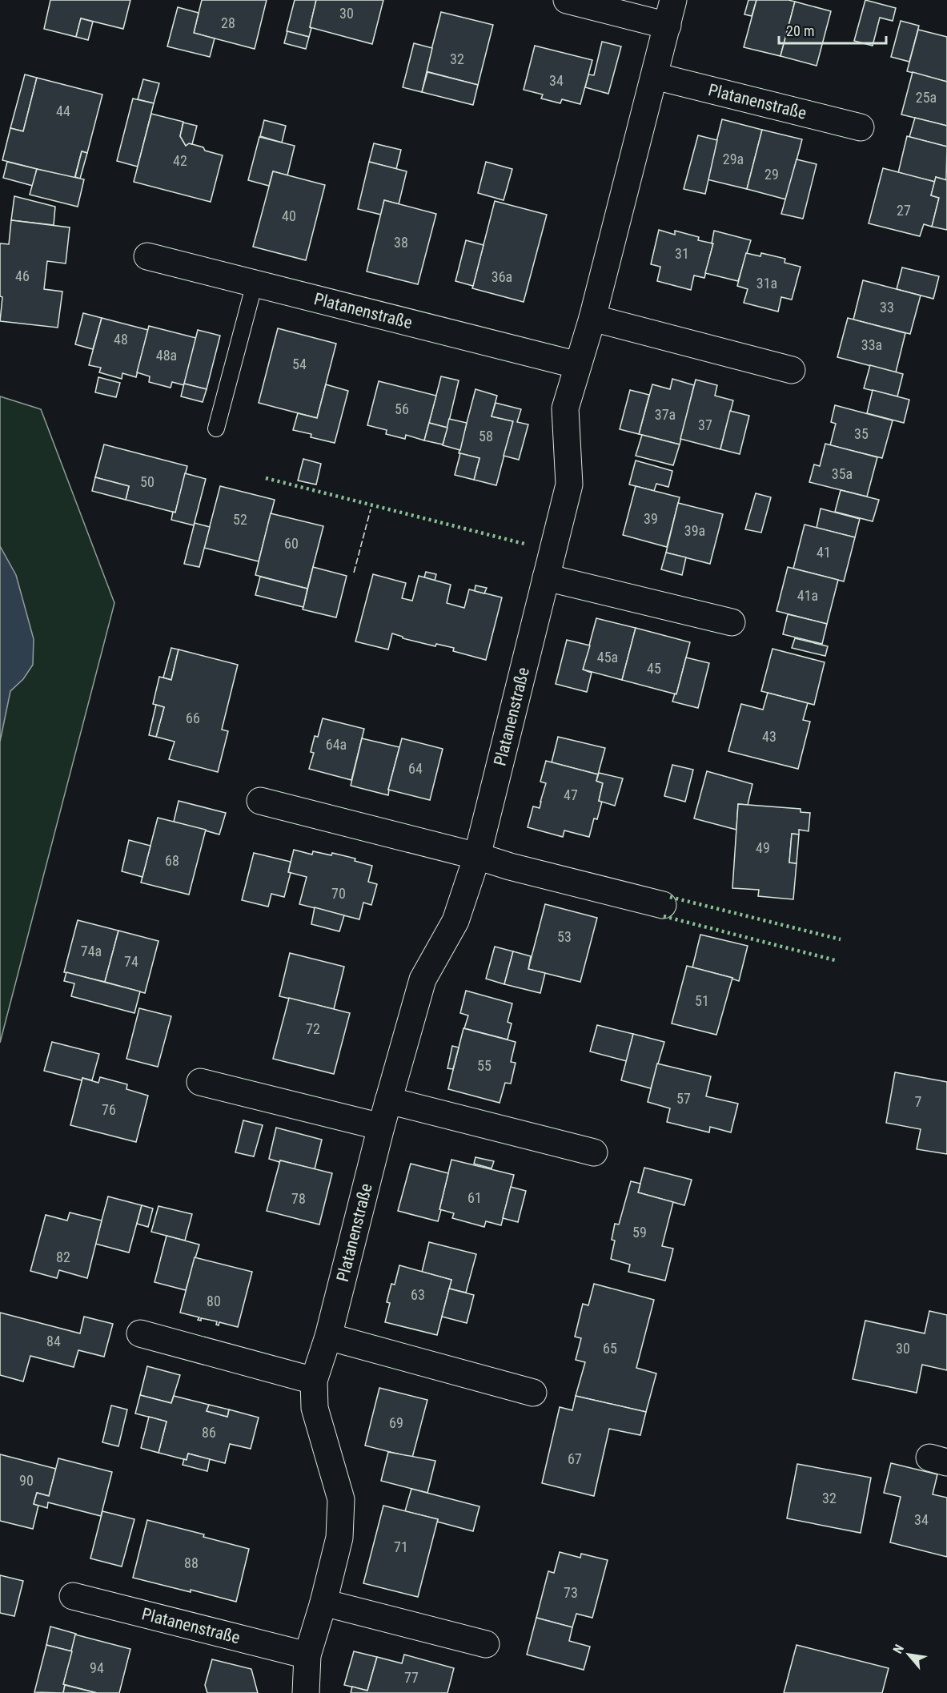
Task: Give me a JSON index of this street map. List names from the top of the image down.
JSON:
{
  "streets": {
    "street": ["Platanenstraße"]
  },
  "house_numbers": [
    "30",
    "28",
    "32",
    "34",
    "25a",
    "44",
    "29a",
    "42",
    "29",
    "27",
    "40",
    "38",
    "31",
    "46",
    "36a",
    "31a",
    "33",
    "48",
    "33a",
    "48a",
    "54",
    "56",
    "37a",
    "37",
    "35",
    "58",
    "35a",
    "50",
    "39",
    "52",
    "39a",
    "60",
    "41",
    "41a",
    "45a",
    "45",
    "66",
    "43",
    "64a",
    "64",
    "47",
    "49",
    "68",
    "70",
    "53",
    "74a",
    "74",
    "51",
    "72",
    "55",
    "57",
    "7",
    "76",
    "61",
    "78",
    "59",
    "82",
    "63",
    "80",
    "84",
    "65",
    "30",
    "69",
    "86",
    "67",
    "90",
    "32",
    "34",
    "71",
    "88",
    "73",
    "94",
    "77"
  ],
  "scale_bar": "20 m",
  "north": "top left"
}
